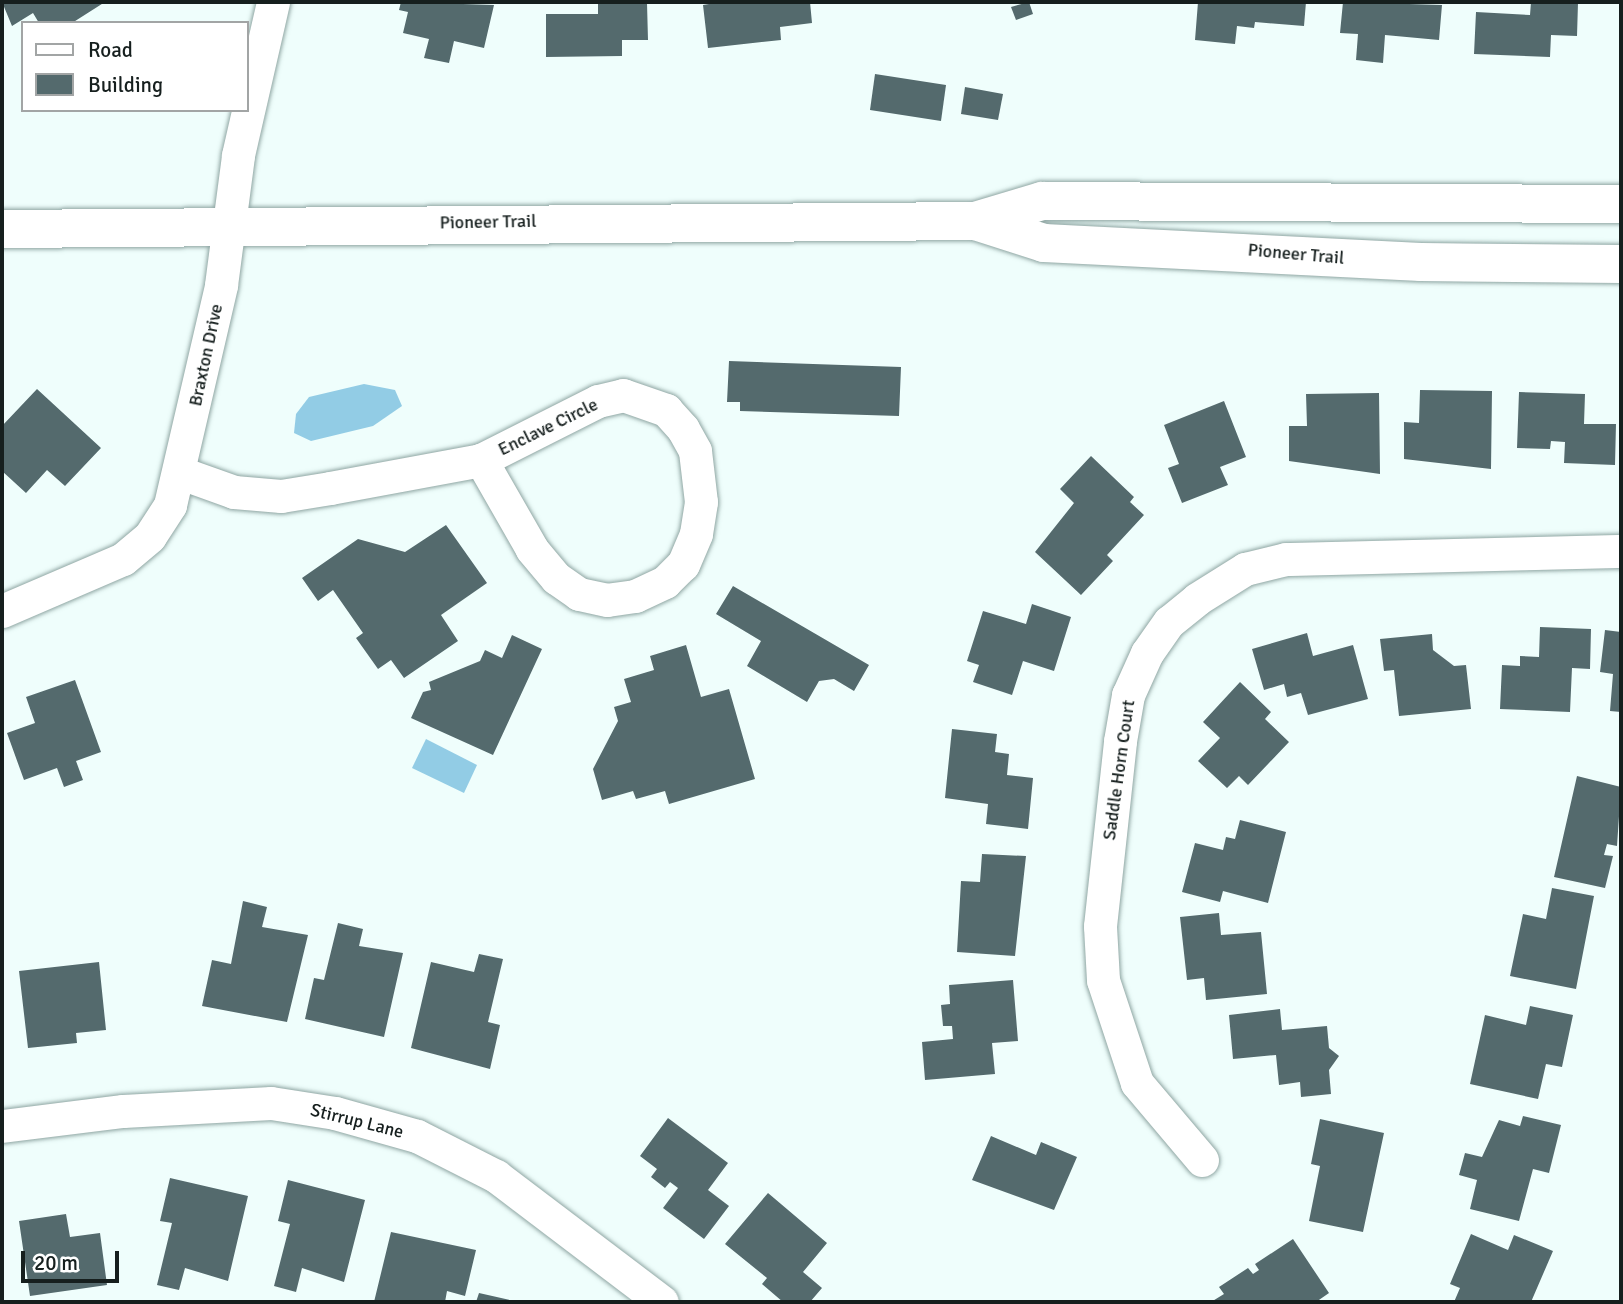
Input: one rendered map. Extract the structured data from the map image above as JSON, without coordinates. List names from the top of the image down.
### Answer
{
  "streets": {
    "main road": ["Pioneer Trail"],
    "street": [
      "Braxton Drive",
      "Enclave Circle",
      "Saddle Horn Court",
      "Stirrup Lane"
    ]
  },
  "crossings": [
    ["Pioneer Trail", "Braxton Drive"],
    ["Braxton Drive", "Enclave Circle"]
  ],
  "legend": ["Road", "Building"],
  "scale_bar": "20 m"
}
